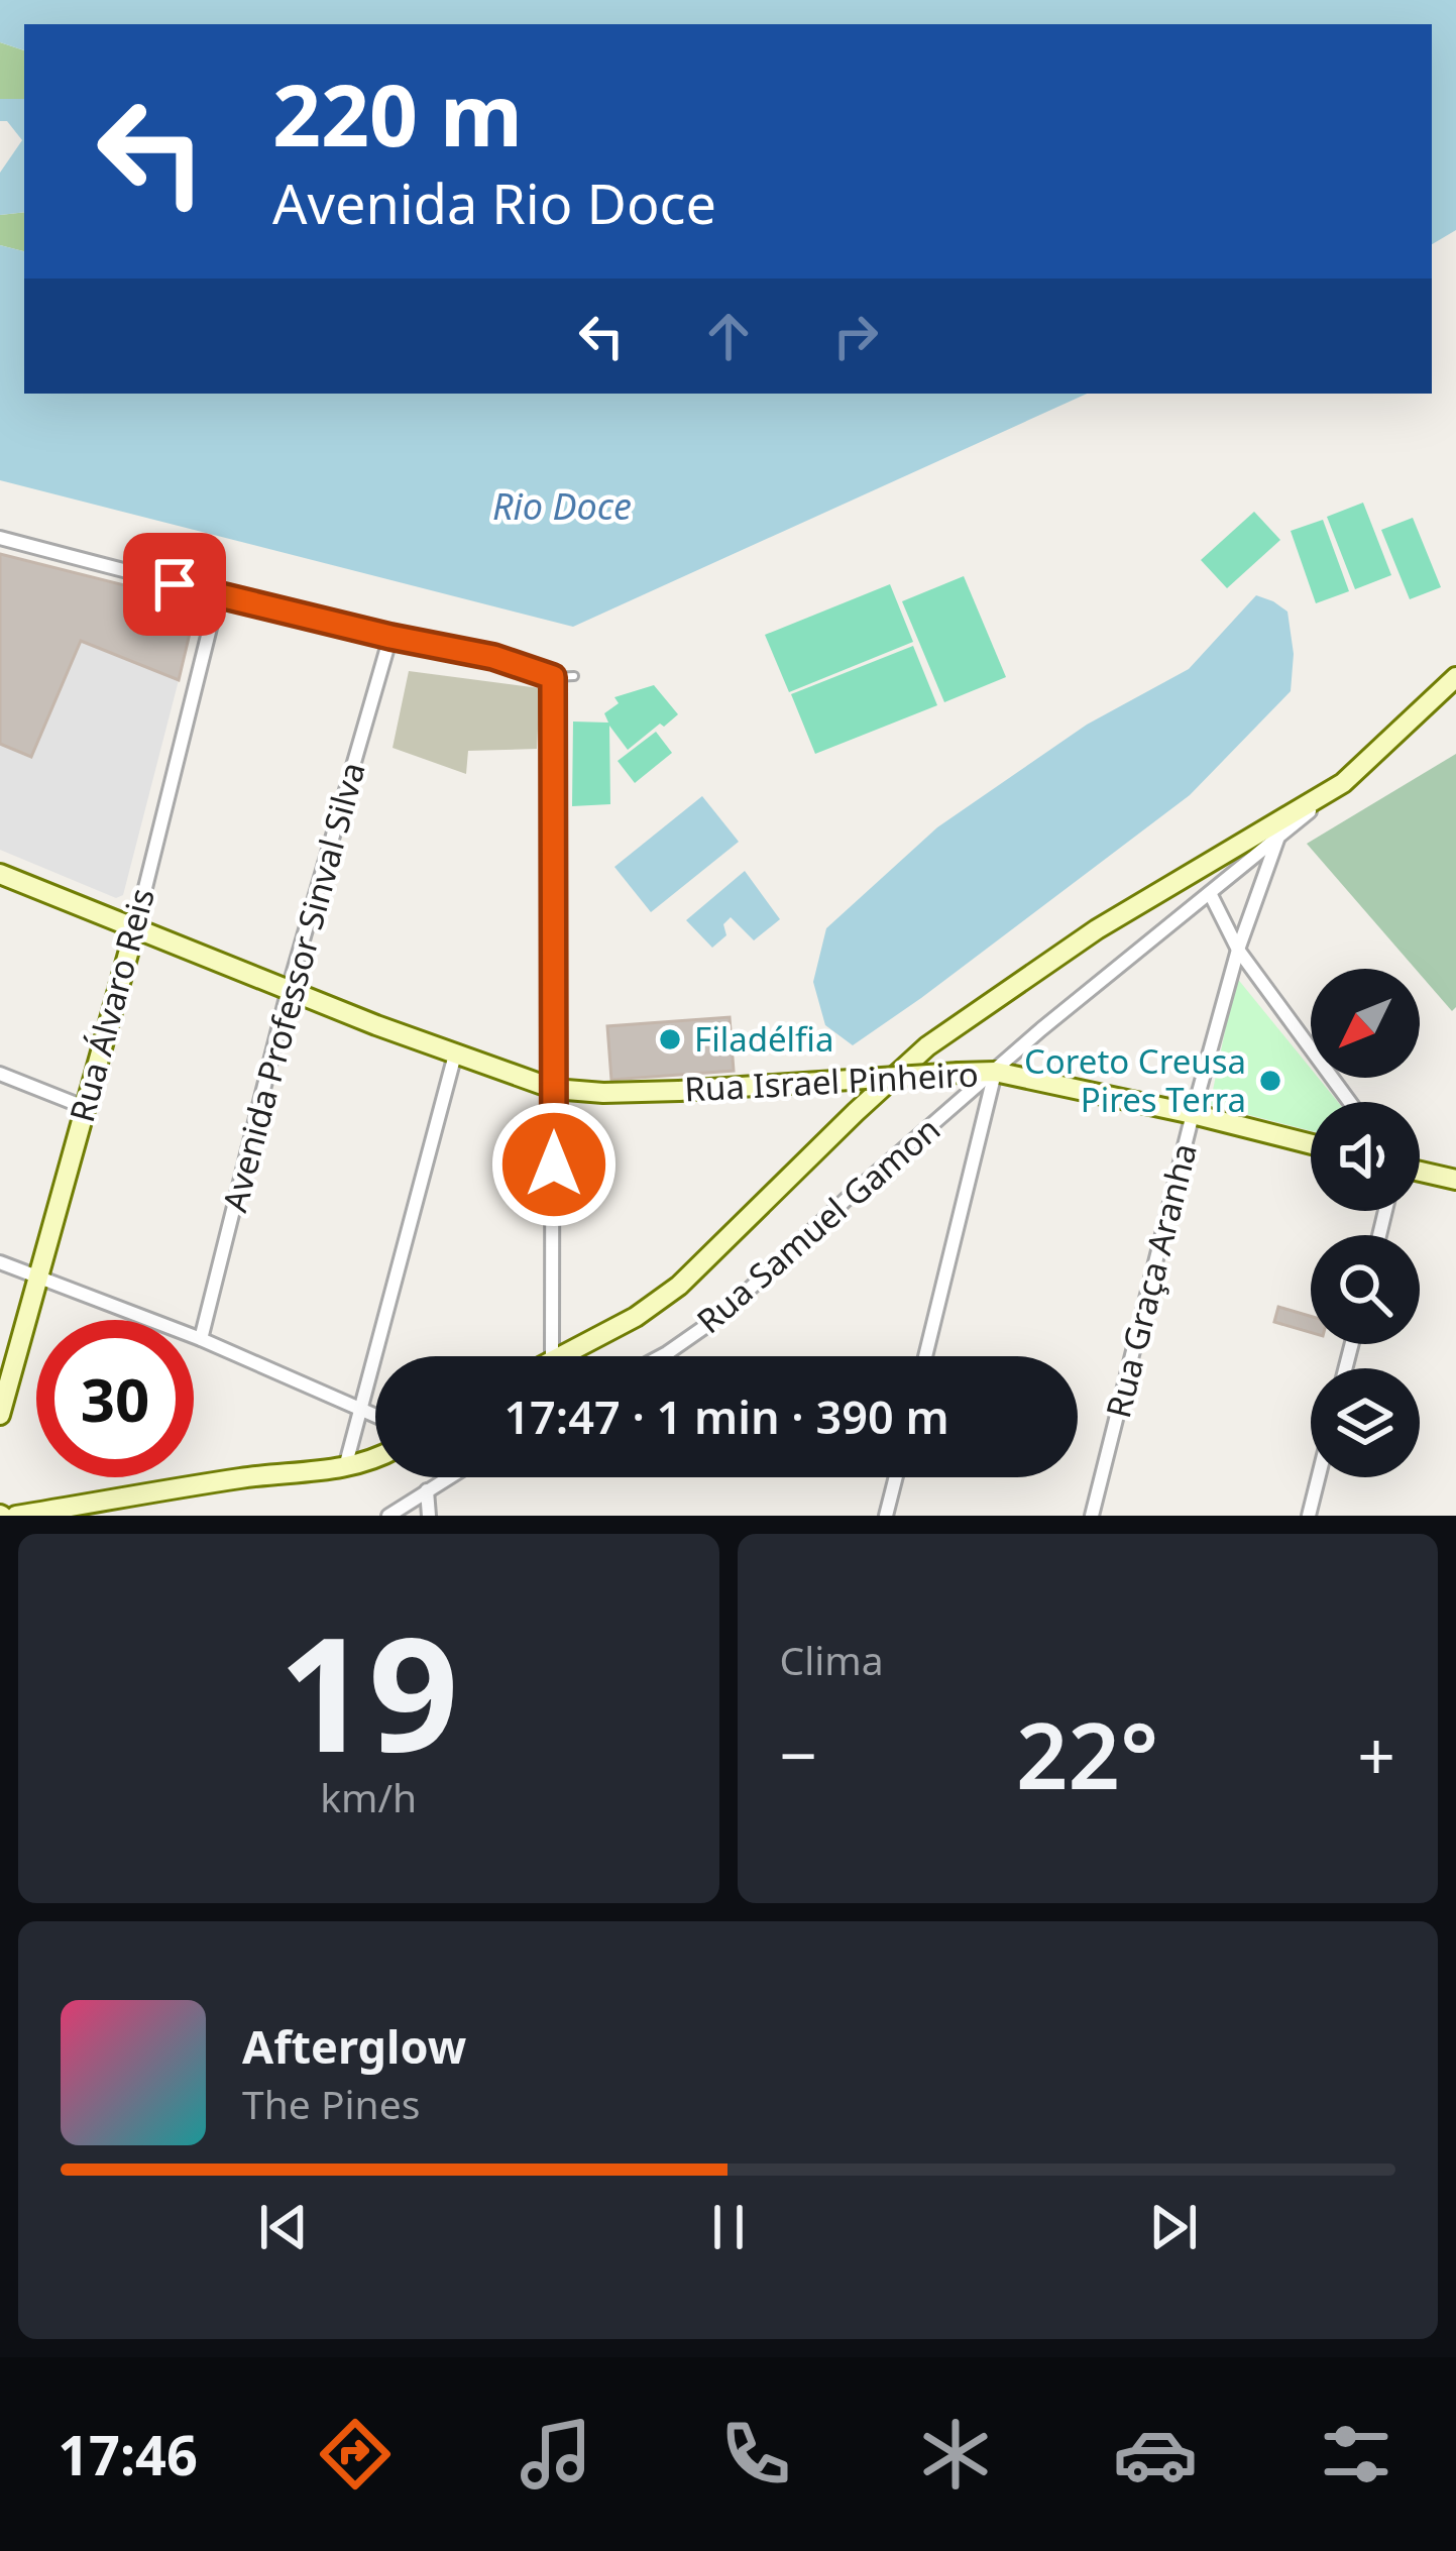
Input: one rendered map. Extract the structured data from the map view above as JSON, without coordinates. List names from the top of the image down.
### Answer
{
  "streets": {
    "main road": ["Rua Álvaro Reis", "Rua Israel Pinheiro"],
    "street": ["Avenida Professor Sinval Silva", "Rua Samuel Gamon", "Rua Graça Aranha"]
  },
  "crossings": [
    ["Avenida Professor Sinval Silva", "Rua Israel Pinheiro"],
    ["Rua Álvaro Reis", "Rua Israel Pinheiro"],
    ["Rua Israel Pinheiro", "Rua Samuel Gamon"],
    ["Rua Israel Pinheiro", "Rua Graça Aranha"],
    ["Rua Samuel Gamon", "Rua Graça Aranha"]
  ],
  "water": ["Rio Doce"],
  "places": ["Filadélfia", "Coreto Creusa Pires Terra"],
  "north": "bottom left",
  "page": {
    "turn": ["220 m", "Avenida Rio Doce"],
    "limit": "30",
    "trip": "17:47 · 1 min · 390 m",
    "tile": [
      ["19", "km/h"],
      "Clima"
    ],
    "heat": ["−", "22°", "+"],
    "song": ["Afterglow", "The Pines"],
    "tabs": "17:46"
  }
}
